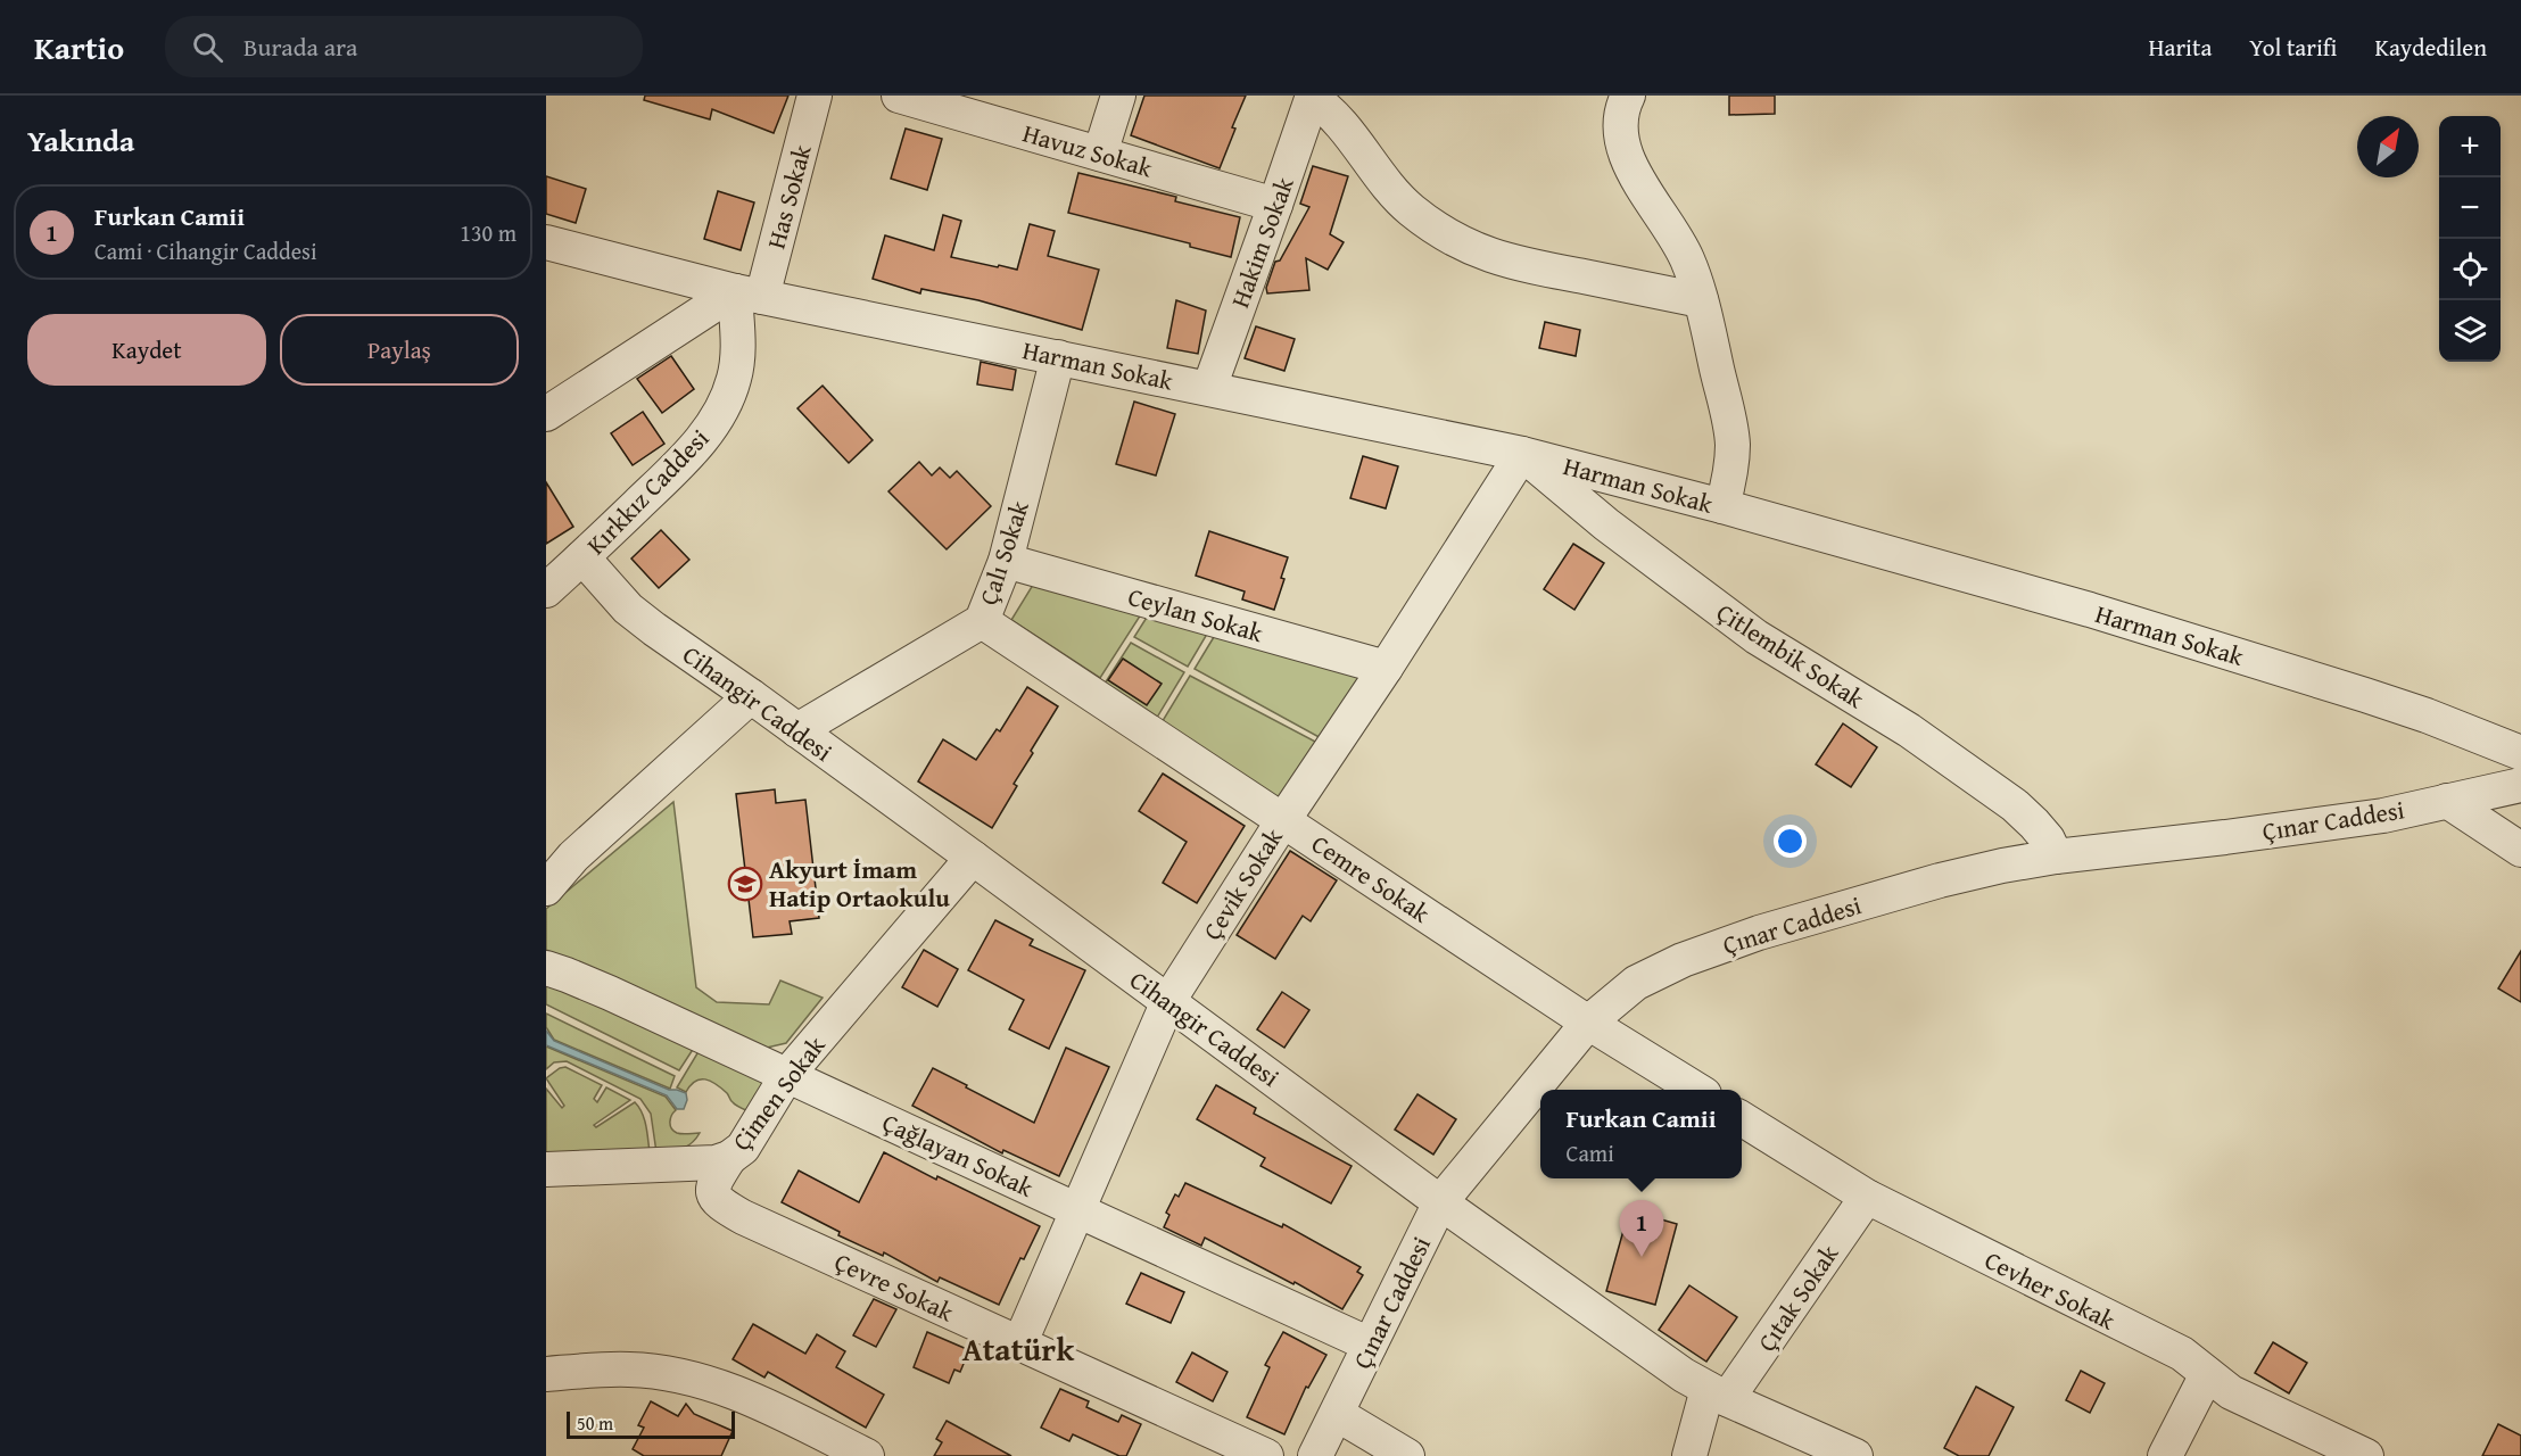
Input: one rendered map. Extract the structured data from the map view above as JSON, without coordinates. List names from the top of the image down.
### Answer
{
  "streets": {
    "street": [
      "Havuz Sokak",
      "Has Sokak",
      "Hakim Sokak",
      "Harman Sokak",
      "Kırkkız Caddesi",
      "Çalı Sokak",
      "Ceylan Sokak",
      "Çitlembik Sokak",
      "Cihangir Caddesi",
      "Çınar Caddesi",
      "Cemre Sokak",
      "Çevik Sokak",
      "Çimen Sokak",
      "Çağlayan Sokak",
      "Çevre Sokak",
      "Cevher Sokak",
      "Çıtak Sokak"
    ]
  },
  "crossings": [
    ["Havuz Sokak", "Hakim Sokak"],
    ["Has Sokak", "Harman Sokak"],
    ["Has Sokak", "Kırkkız Caddesi"],
    ["Hakim Sokak", "Harman Sokak"],
    ["Harman Sokak", "Kırkkız Caddesi"],
    ["Harman Sokak", "Çalı Sokak"],
    ["Harman Sokak", "Çitlembik Sokak"],
    ["Harman Sokak", "Çevik Sokak"],
    ["Kırkkız Caddesi", "Cihangir Caddesi"],
    ["Çalı Sokak", "Ceylan Sokak"],
    ["Çalı Sokak", "Cihangir Caddesi"],
    ["Çalı Sokak", "Cemre Sokak"],
    ["Ceylan Sokak", "Çevik Sokak"],
    ["Çitlembik Sokak", "Çınar Caddesi"],
    ["Çitlembik Sokak", "Çevik Sokak"],
    ["Cihangir Caddesi", "Çınar Caddesi"],
    ["Cihangir Caddesi", "Çevik Sokak"],
    ["Cihangir Caddesi", "Çimen Sokak"],
    ["Cihangir Caddesi", "Çıtak Sokak"],
    ["Çınar Caddesi", "Cemre Sokak"],
    ["Çınar Caddesi", "Çağlayan Sokak"],
    ["Cemre Sokak", "Çevik Sokak"],
    ["Çevik Sokak", "Çağlayan Sokak"],
    ["Çevik Sokak", "Çevre Sokak"],
    ["Çimen Sokak", "Çağlayan Sokak"],
    ["Çimen Sokak", "Çevre Sokak"],
    ["Cevher Sokak", "Çıtak Sokak"]
  ],
  "districts": ["Atatürk"],
  "places": {
    "school or university": ["Akyurt İmam Hatip Ortaokulu"]
  },
  "scale_bar": "50 m",
  "north": "top right",
  "page": {
    "header": "Kartio",
    "search": "Burada ara",
    "nav": ["Harita", "Yol tarifi", "Kaydedilen"],
    "heading": "Yakında",
    "map_buttons": ["+", "−"],
    "list": [
      {
        "mark": "1",
        "name": "Furkan Camii",
        "note": "Cami · Cihangir Caddesi",
        "value": "130 m"
      }
    ],
    "buttons": ["Kaydet", "Paylaş"],
    "popup": ["Furkan Camii", "Cami"],
    "pins": "1",
    "scale": "50 m"
  }
}
